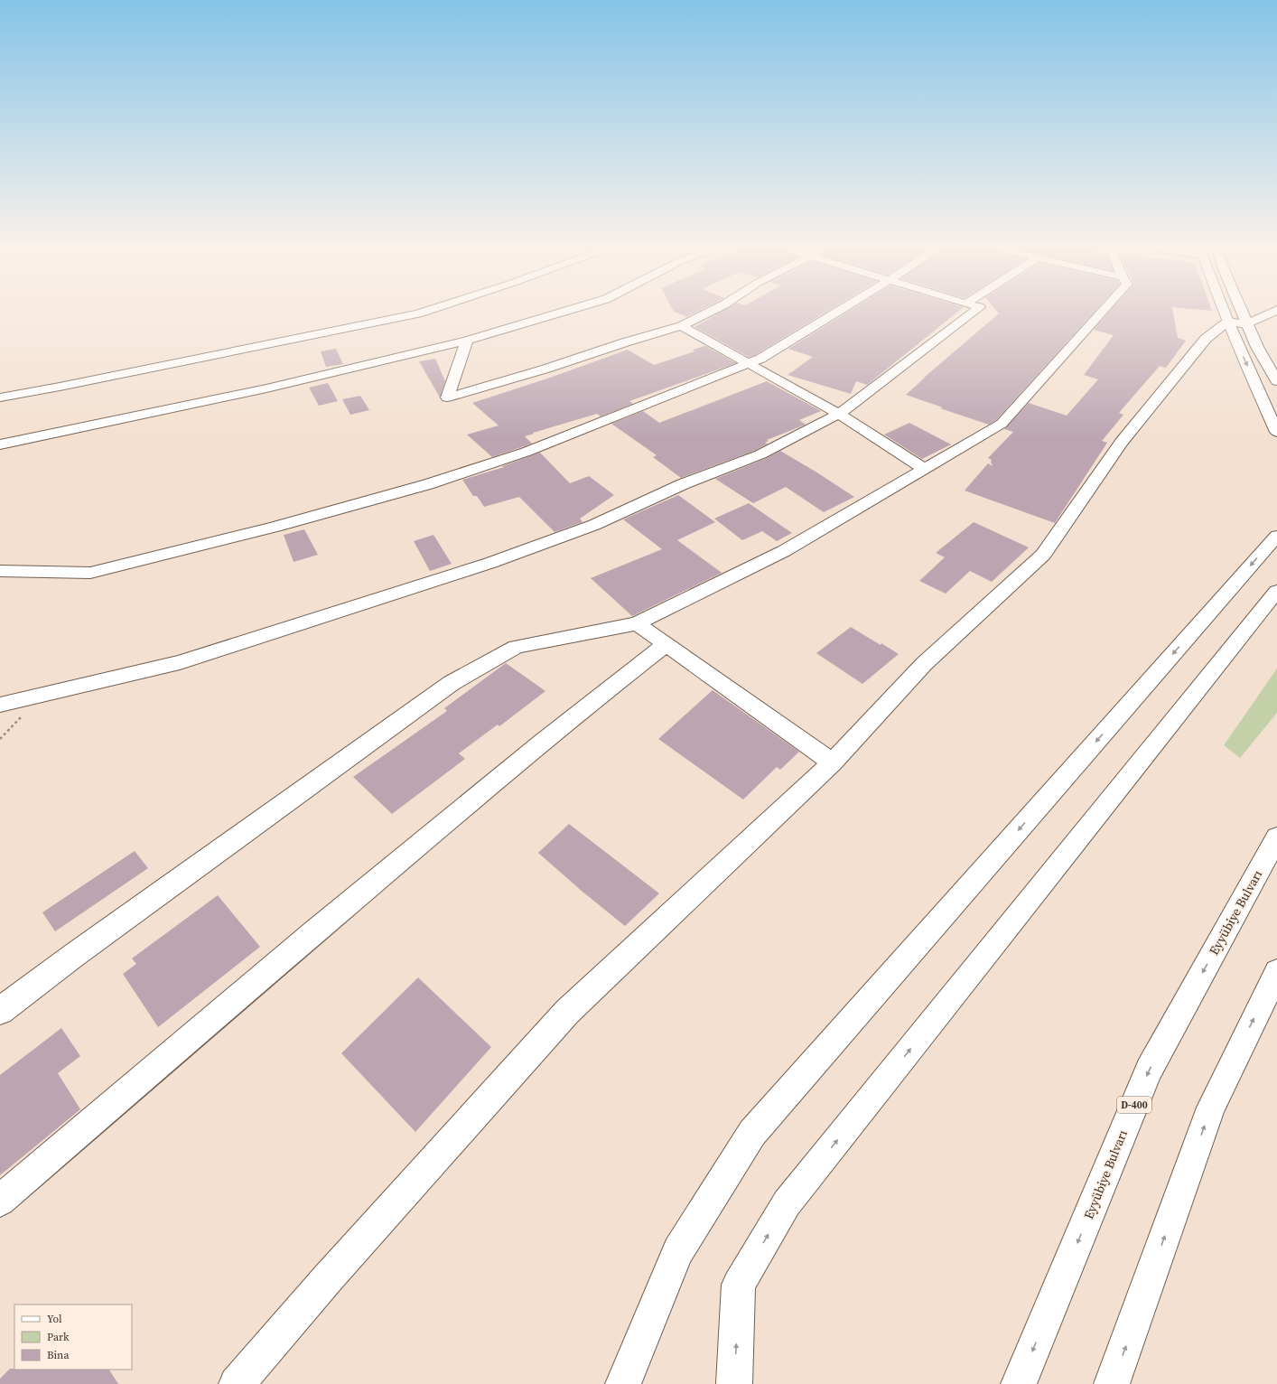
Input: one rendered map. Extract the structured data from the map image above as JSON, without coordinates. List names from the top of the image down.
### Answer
{
  "streets": {
    "main road": ["Eyyübiye Bulvarı", "D-400"]
  },
  "legend": ["Yol", "Park", "Bina"]
}
